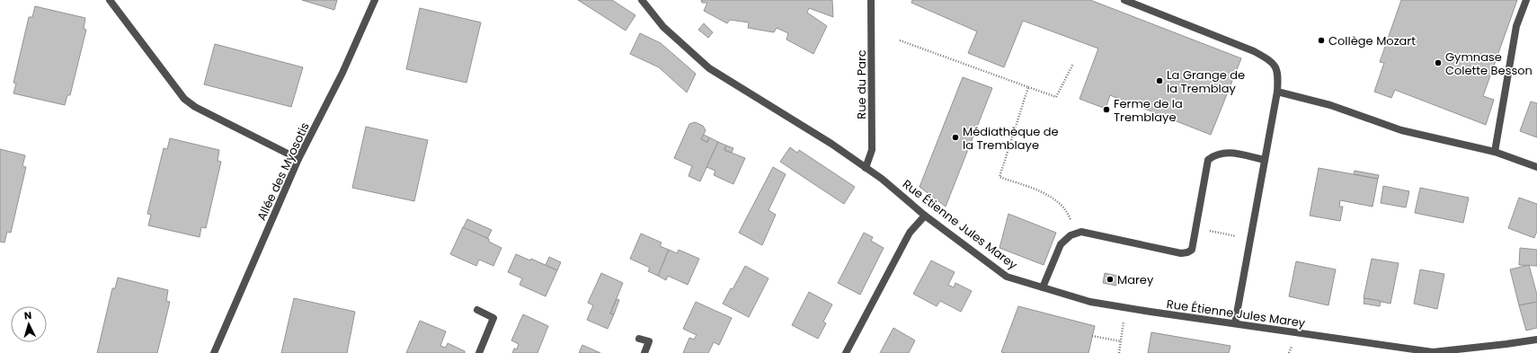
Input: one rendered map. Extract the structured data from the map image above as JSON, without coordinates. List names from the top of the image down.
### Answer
{
  "streets": {
    "street": ["Rue du Parc", "Allée des Myosotis", "Rue Étienne Jules Marey"]
  },
  "crossings": [
    ["Rue du Parc", "Rue Étienne Jules Marey"]
  ],
  "places": [
    "Collège Mozart",
    "Gymnase Colette Besson",
    "La Grange de la Tremblay",
    "Ferme de la Tremblaye",
    "Médiathèque de la Tremblaye",
    "Marey"
  ],
  "north": "top"
}
